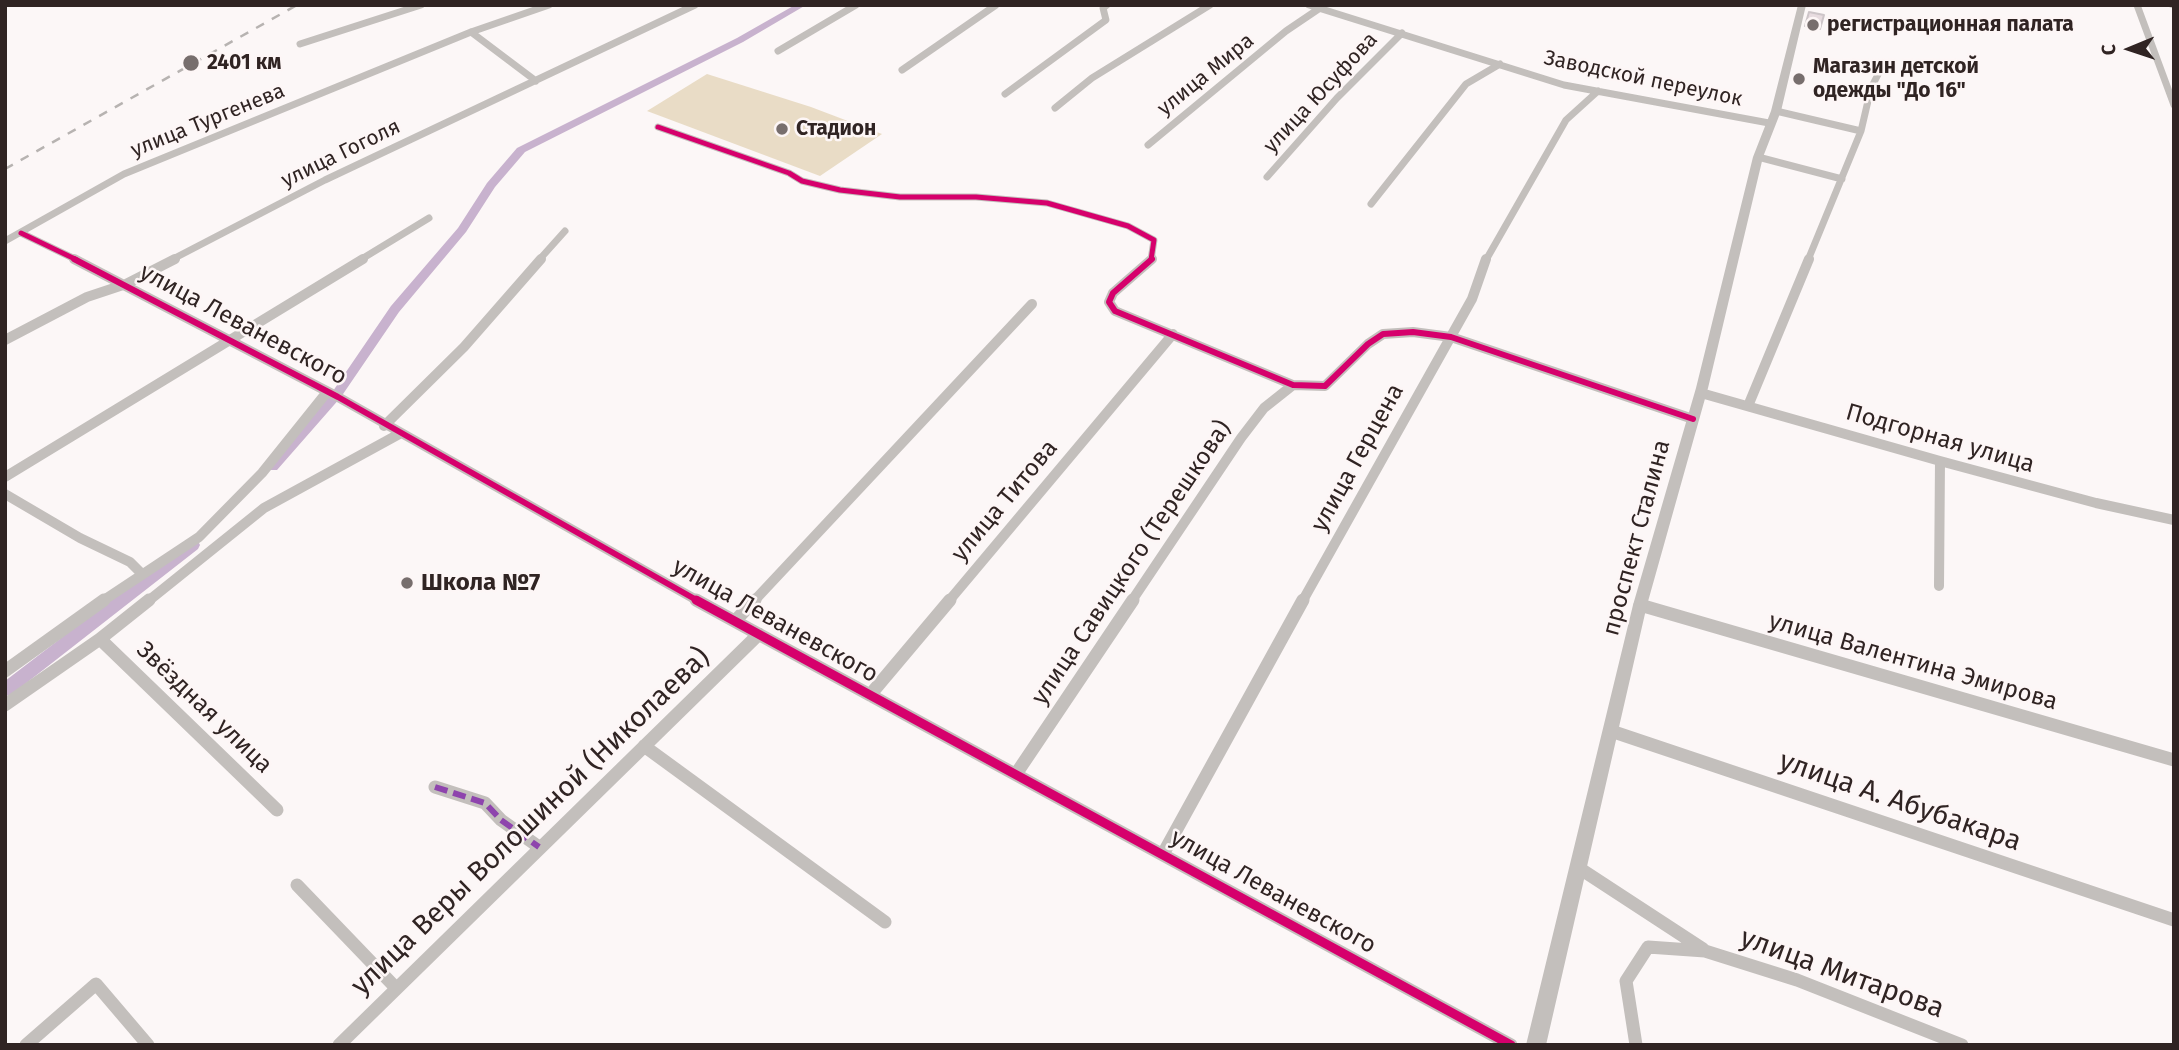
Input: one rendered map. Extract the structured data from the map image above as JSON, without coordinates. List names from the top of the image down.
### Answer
{
  "streets": {
    "street": [
      "улица Мира",
      "Заводской переулок",
      "улица Юсуфова",
      "улица Тургенева",
      "улица Гоголя",
      "улица Леваневского",
      "Подгорная улица",
      "улица Герцена",
      "улица Титова",
      "проспект Сталина",
      "улица Савицкого (Терешкова)",
      "улица Валентина Эмирова",
      "Звёздная улица",
      "улица А. Абубакара",
      "улица Веры Волошиной (Николаева)",
      "улица Митарова"
    ]
  },
  "crossings": [
    ["улица Мира", "Заводской переулок"],
    ["Заводской переулок", "улица Юсуфова"],
    ["Заводской переулок", "улица Герцена"],
    ["Заводской переулок", "проспект Сталина"],
    ["улица Тургенева", "улица Леваневского"],
    ["улица Гоголя", "улица Леваневского"],
    ["улица Леваневского", "улица Герцена"],
    ["улица Леваневского", "улица Титова"],
    ["улица Леваневского", "улица Савицкого (Терешкова)"],
    ["улица Леваневского", "улица Веры Волошиной (Николаева)"],
    ["Подгорная улица", "проспект Сталина"],
    ["проспект Сталина", "улица Валентина Эмирова"],
    ["проспект Сталина", "улица А. Абубакара"],
    ["проспект Сталина", "улица Митарова"]
  ],
  "places": [
    "регистрационная палата",
    "2401 км",
    "Магазин детской одежды \"До 16\"",
    "Стадион",
    "Школа №7"
  ],
  "north": "left"
}
